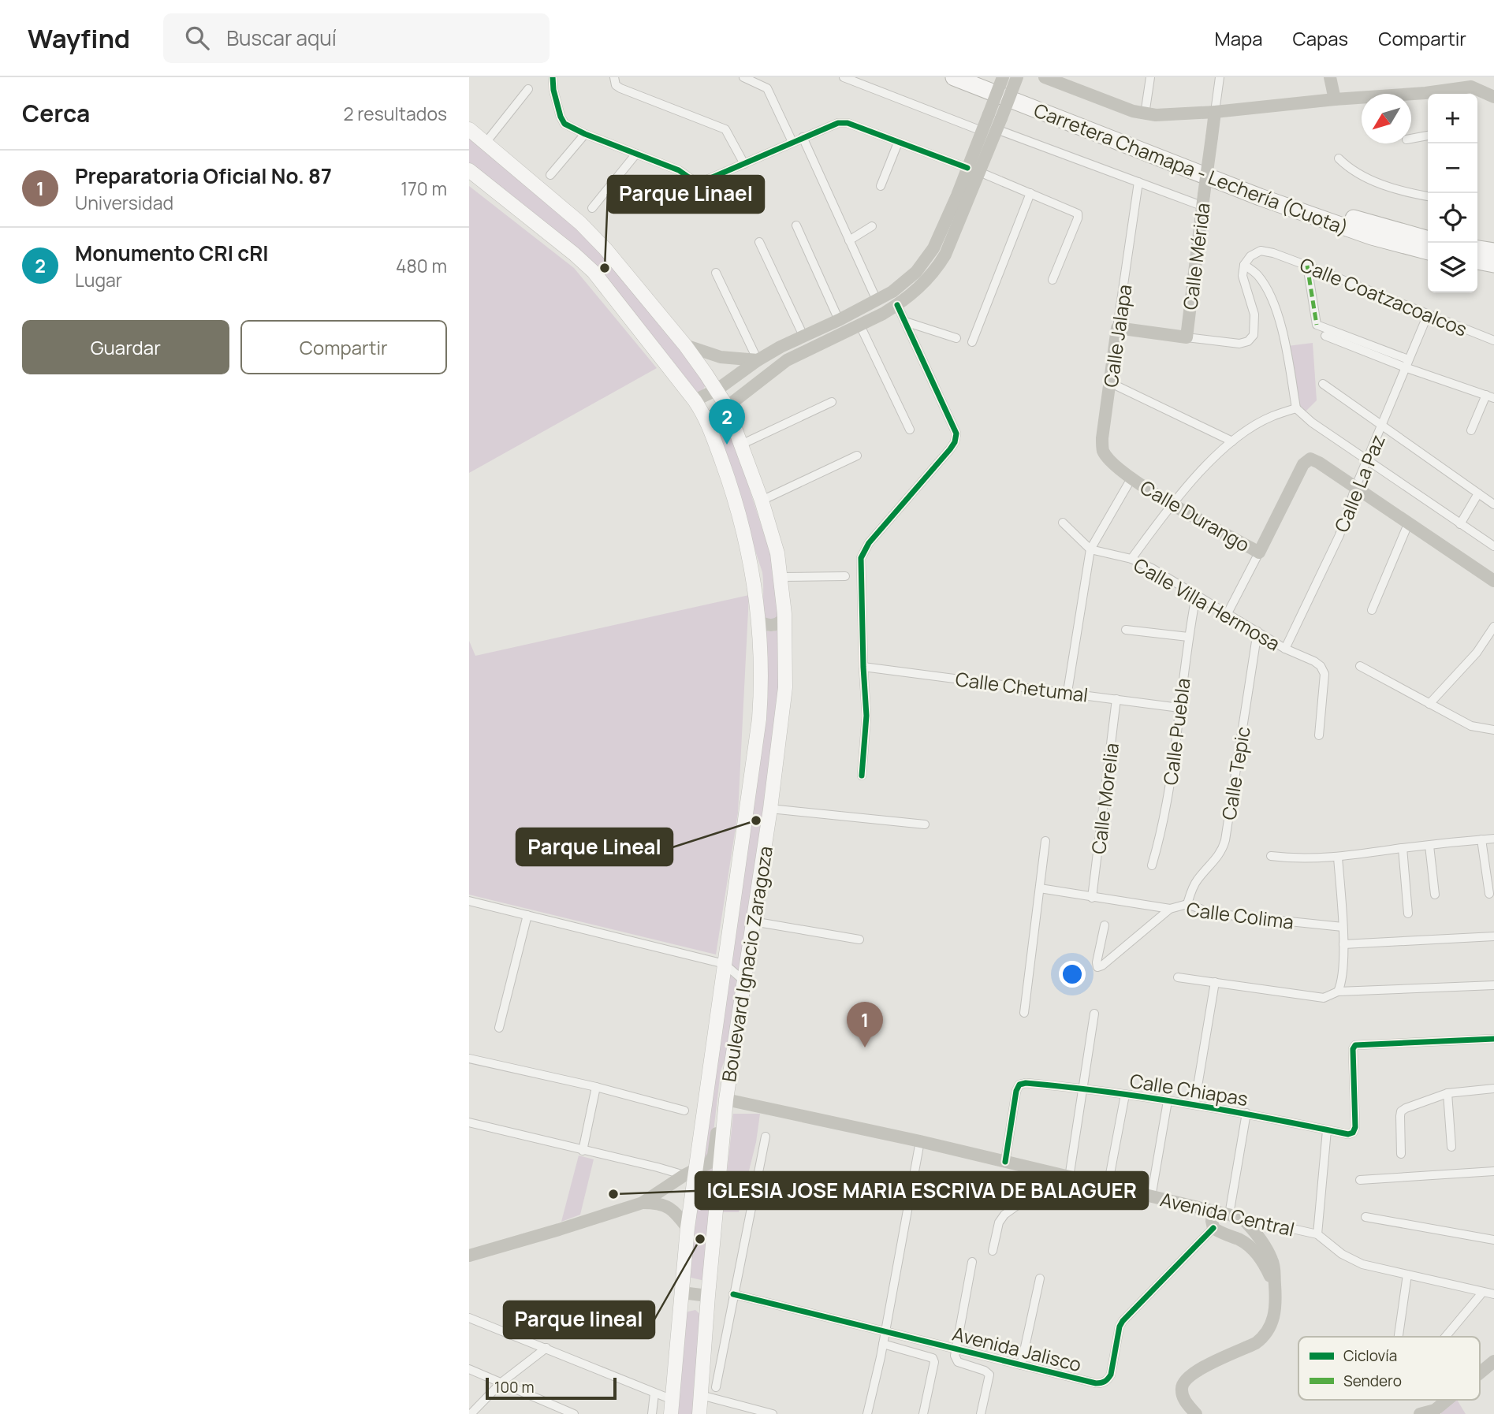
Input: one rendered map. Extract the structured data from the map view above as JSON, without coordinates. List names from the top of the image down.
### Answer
{
  "streets": {
    "highway": ["Carretera Chamapa - Lechería (Cuota)"],
    "main road": ["Boulevard Ignacio Zaragoza"],
    "street": [
      "Calle Mérida",
      "Calle Coatzacoalcos",
      "Calle Jalapa",
      "Calle La Paz",
      "Calle Durango",
      "Calle Villa Hermosa",
      "Calle Chetumal",
      "Calle Puebla",
      "Calle Tepic",
      "Calle Morelia",
      "Calle Colima",
      "Calle Chiapas",
      "Avenida Central",
      "Avenida Jalisco"
    ]
  },
  "crossings": [
    ["Calle Coatzacoalcos", "Calle La Paz"],
    ["Calle Jalapa", "Calle Durango"],
    ["Calle La Paz", "Calle Villa Hermosa"],
    ["Calle Villa Hermosa", "Calle Puebla"],
    ["Calle Villa Hermosa", "Calle Tepic"],
    ["Calle Chetumal", "Calle Puebla"],
    ["Calle Chetumal", "Calle Morelia"],
    ["Calle Tepic", "Calle Colima"],
    ["Calle Morelia", "Calle Colima"],
    ["Boulevard Ignacio Zaragoza", "Avenida Central"],
    ["Calle Chiapas", "Avenida Central"]
  ],
  "places": [
    "Parque Linael",
    "Parque Lineal",
    "IGLESIA JOSE MARIA ESCRIVA DE BALAGUER",
    "Parque lineal"
  ],
  "legend": ["Ciclovía", "Sendero"],
  "scale_bar": "100 m",
  "north": "bottom left",
  "page": {
    "header": "Wayfind",
    "search": "Buscar aquí",
    "nav": ["Mapa", "Capas", "Compartir"],
    "heading": ["Cerca", "2 resultados"],
    "map_buttons": ["+", "−"],
    "list": [
      {
        "mark": "1",
        "name": "Preparatoria Oficial No. 87",
        "note": "Universidad",
        "value": "170 m"
      },
      {
        "mark": "2",
        "name": "Monumento CRI cRI",
        "note": "Lugar",
        "value": "480 m"
      }
    ],
    "buttons": ["Guardar", "Compartir"],
    "pins": ["2", "1"],
    "scale": "100 m"
  }
}
